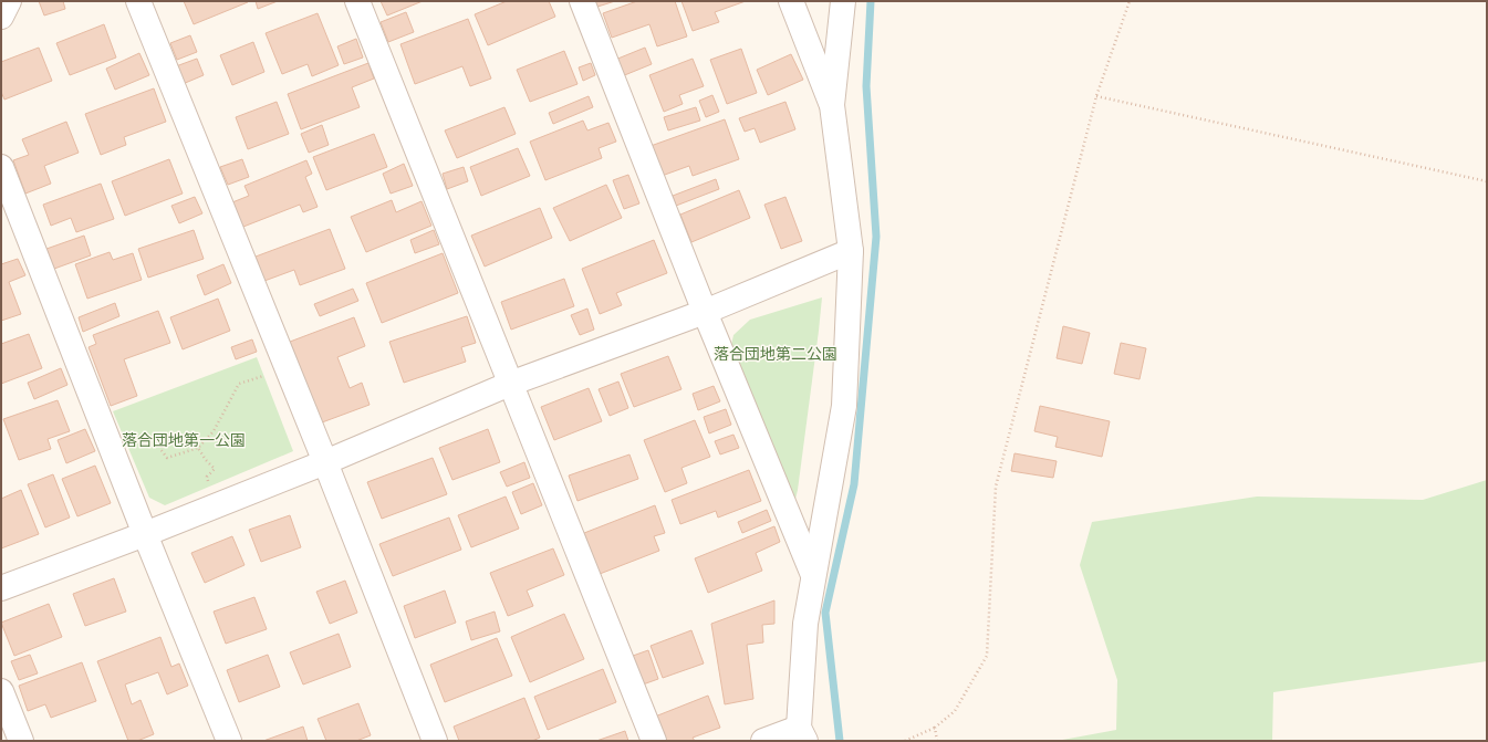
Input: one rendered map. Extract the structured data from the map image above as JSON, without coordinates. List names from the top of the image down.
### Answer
{
  "parks": ["落合団地第二公園", "落合団地第一公園"]
}
